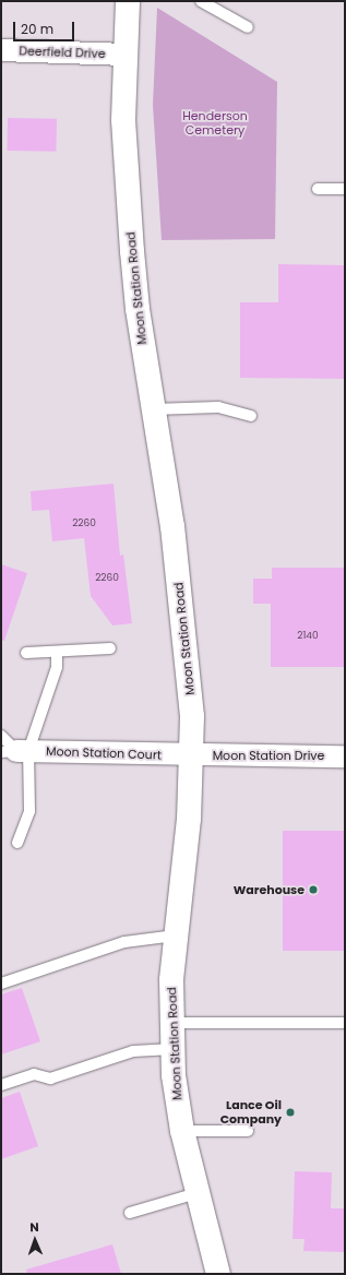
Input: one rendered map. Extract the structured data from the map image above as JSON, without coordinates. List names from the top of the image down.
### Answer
{
  "streets": {
    "street": [
      "Deerfield Drive",
      "Moon Station Road",
      "Moon Station Court",
      "Moon Station Drive"
    ]
  },
  "crossings": [
    ["Deerfield Drive", "Moon Station Road"],
    ["Moon Station Road", "Moon Station Court"],
    ["Moon Station Road", "Moon Station Drive"],
    ["Moon Station Court", "Moon Station Drive"]
  ],
  "parks": ["Henderson Cemetery"],
  "places": ["Warehouse", "Lance Oil Company"],
  "house_numbers": ["2260", "2260", "2140"],
  "scale_bar": "20 m",
  "north": "top"
}
